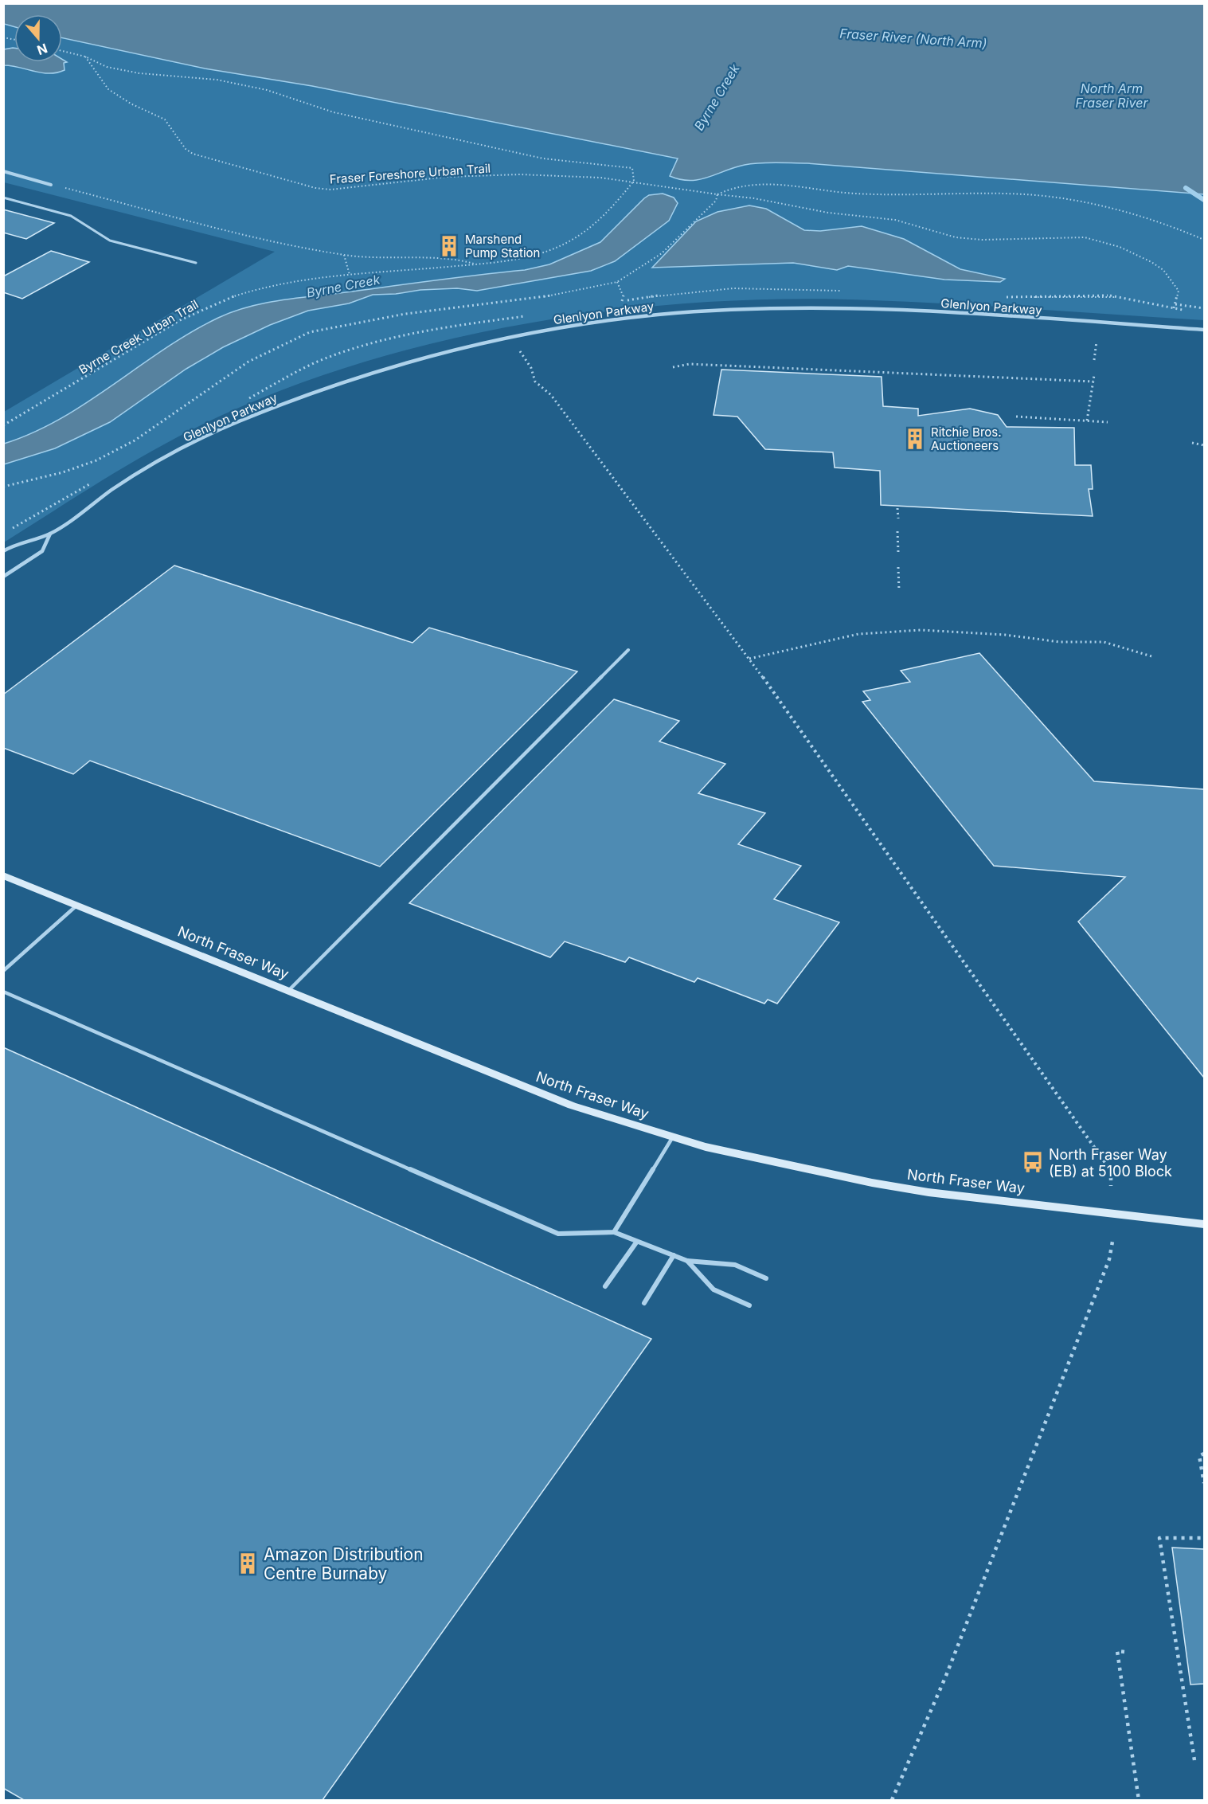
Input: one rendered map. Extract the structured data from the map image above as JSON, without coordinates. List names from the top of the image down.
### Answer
{
  "streets": {
    "street": ["Glenlyon Parkway", "North Fraser Way"],
    "path": ["Fraser Foreshore Urban Trail", "Byrne Creek Urban Trail"]
  },
  "crossings": [
    ["Fraser Foreshore Urban Trail", "Byrne Creek Urban Trail"]
  ],
  "water": ["Fraser River (North Arm)", "North Arm Fraser River", "Byrne Creek"],
  "places": {
    "building": ["Marshend Pump Station", "Ritchie Bros. Auctioneers", "Amazon Distribution Centre Burnaby"],
    "bus stop": ["North Fraser Way (EB) at 5100 Block"]
  },
  "north": "bottom"
}
